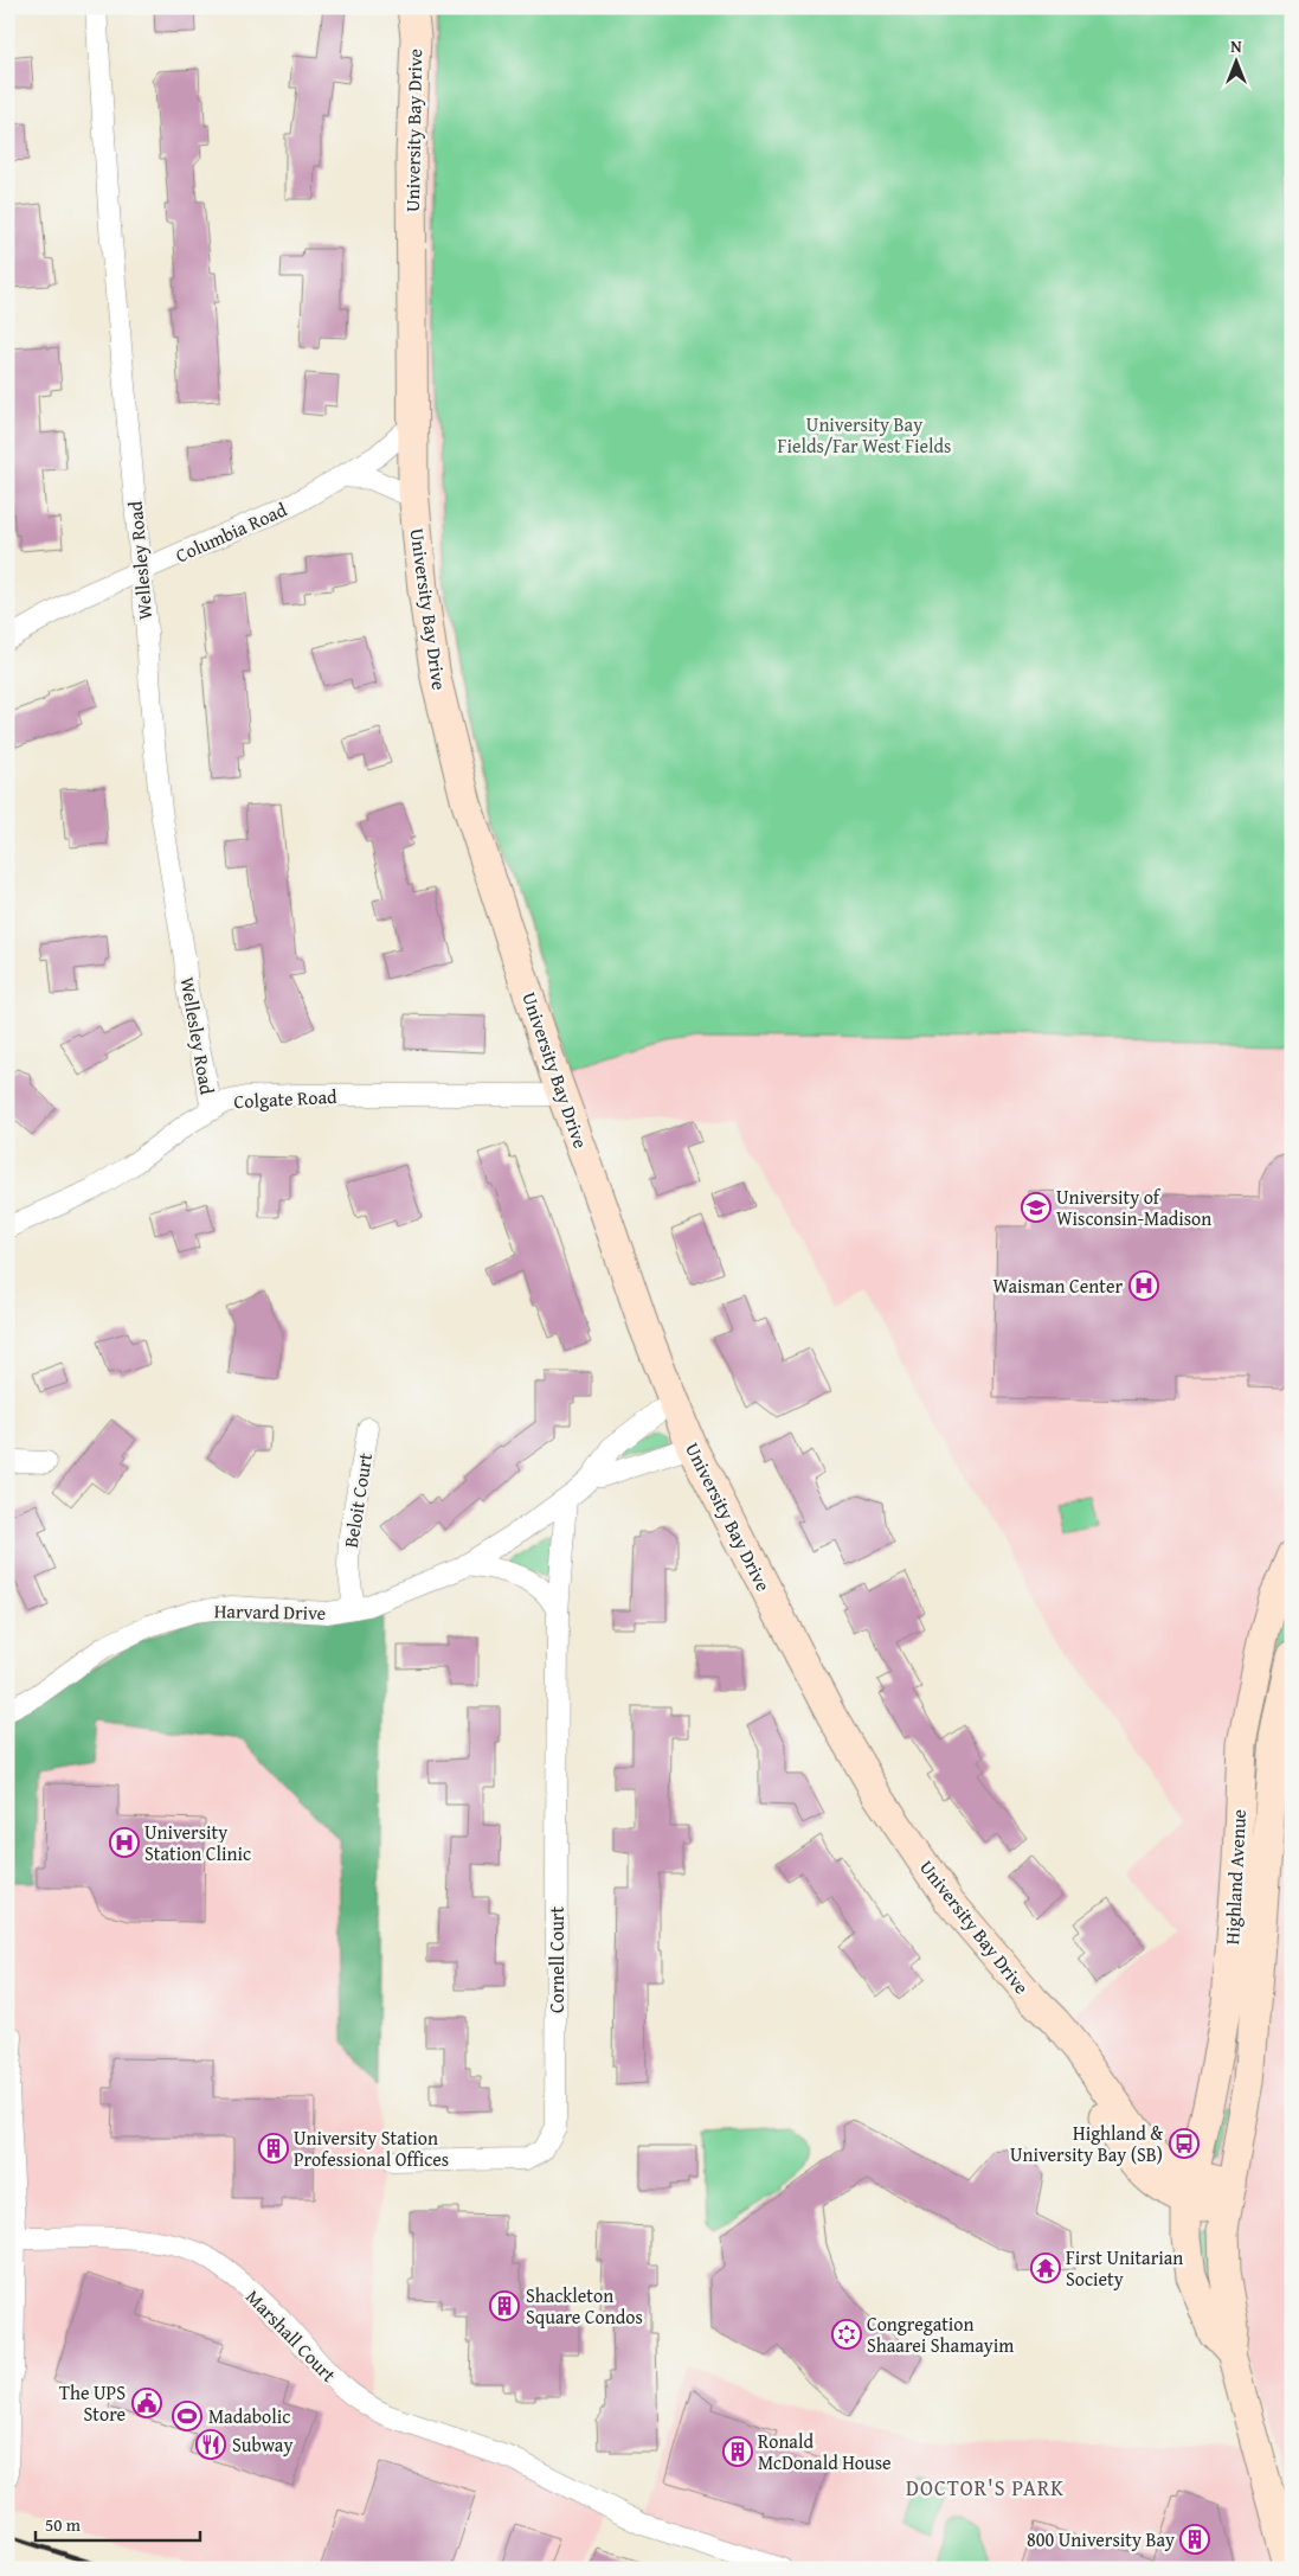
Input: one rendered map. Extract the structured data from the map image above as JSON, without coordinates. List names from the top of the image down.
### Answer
{
  "streets": {
    "street": [
      "University Bay Drive",
      "Columbia Road",
      "Wellesley Road",
      "Colgate Road",
      "Beloit Court",
      "Harvard Drive",
      "Highland Avenue",
      "Cornell Court",
      "Marshall Court"
    ]
  },
  "crossings": [
    ["University Bay Drive", "Columbia Road"],
    ["University Bay Drive", "Colgate Road"],
    ["University Bay Drive", "Harvard Drive"],
    ["University Bay Drive", "Highland Avenue"],
    ["Columbia Road", "Wellesley Road"],
    ["Wellesley Road", "Colgate Road"],
    ["Beloit Court", "Harvard Drive"],
    ["Harvard Drive", "Cornell Court"]
  ],
  "districts": ["DOCTOR'S PARK"],
  "parks": ["University Bay Fields/Far West Fields"],
  "places": {
    "school or university": ["University of Wisconsin-Madison"],
    "hospital": ["Waisman Center", "University Station Clinic"],
    "bus stop": ["Highland & University Bay (SB)"],
    "building": [
      "University Station Professional Offices",
      "Shackleton Square Condos",
      "Ronald McDonald House",
      "800 University Bay"
    ],
    "temple": ["First Unitarian Society"],
    "synagogue": ["Congregation Shaarei Shamayim"],
    "public building": ["The UPS Store"],
    "sports": ["Madabolic"],
    "restaurant": ["Subway"]
  },
  "scale_bar": "50 m",
  "north": "top"
}
